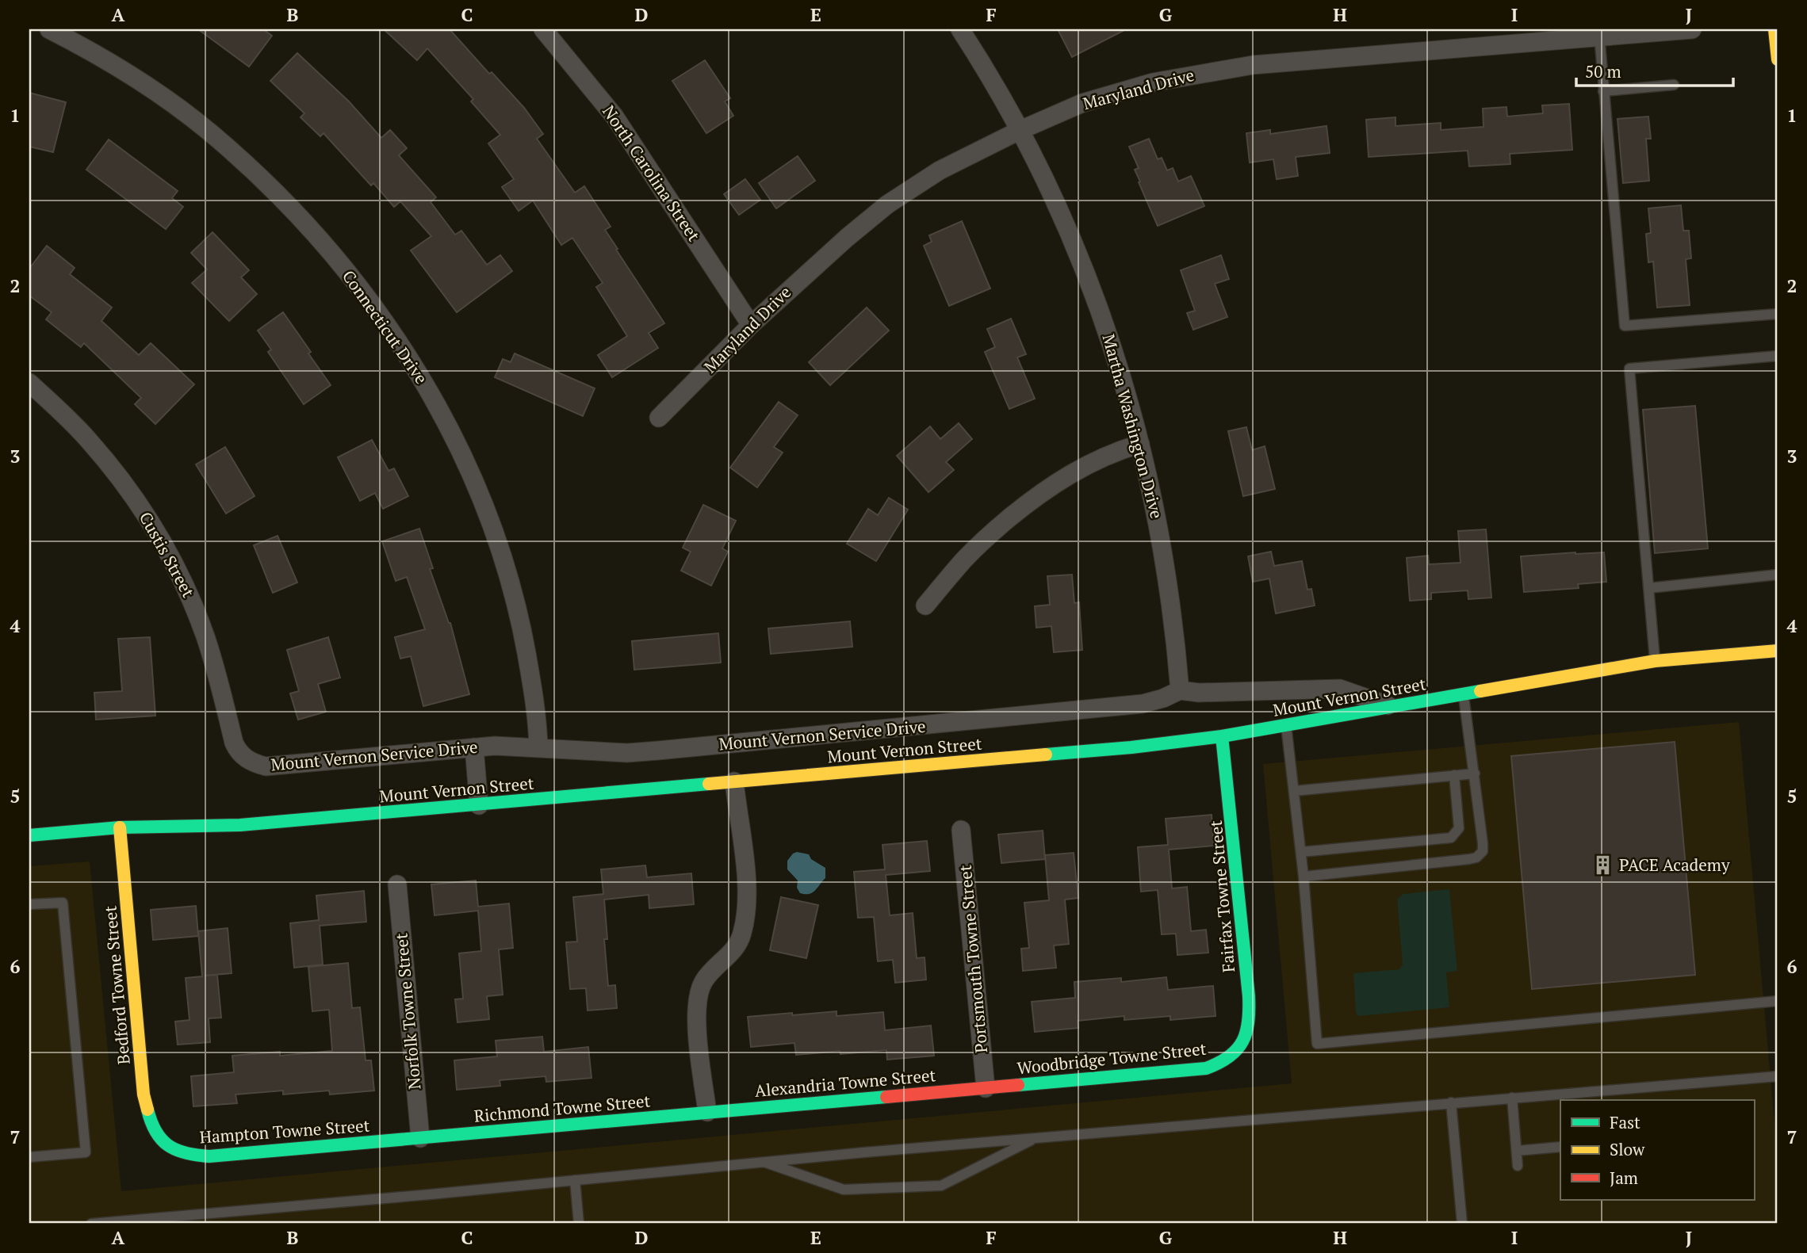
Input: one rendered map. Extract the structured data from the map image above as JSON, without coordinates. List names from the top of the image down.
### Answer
{
  "streets": {
    "street": [
      "Maryland Drive",
      "North Carolina Street",
      "Connecticut Drive",
      "Martha Washington Drive",
      "Custis Street",
      "Mount Vernon Street",
      "Mount Vernon Service Drive",
      "Fairfax Towne Street",
      "Portsmouth Towne Street",
      "Bedford Towne Street",
      "Norfolk Towne Street",
      "Woodbridge Towne Street",
      "Alexandria Towne Street",
      "Richmond Towne Street",
      "Hampton Towne Street"
    ]
  },
  "crossings": [
    ["Maryland Drive", "North Carolina Street"],
    ["Maryland Drive", "Martha Washington Drive"],
    ["Connecticut Drive", "Mount Vernon Service Drive"],
    ["Martha Washington Drive", "Mount Vernon Service Drive"],
    ["Custis Street", "Mount Vernon Service Drive"],
    ["Mount Vernon Street", "Mount Vernon Service Drive"],
    ["Mount Vernon Street", "Fairfax Towne Street"],
    ["Mount Vernon Street", "Bedford Towne Street"],
    ["Fairfax Towne Street", "Woodbridge Towne Street"],
    ["Portsmouth Towne Street", "Woodbridge Towne Street"],
    ["Portsmouth Towne Street", "Alexandria Towne Street"],
    ["Bedford Towne Street", "Hampton Towne Street"],
    ["Norfolk Towne Street", "Richmond Towne Street"],
    ["Norfolk Towne Street", "Hampton Towne Street"],
    ["Woodbridge Towne Street", "Alexandria Towne Street"],
    ["Alexandria Towne Street", "Richmond Towne Street"],
    ["Richmond Towne Street", "Hampton Towne Street"]
  ],
  "places": {
    "building": ["PACE Academy"]
  },
  "legend": ["Fast", "Slow", "Jam"],
  "scale_bar": "50 m",
  "grid": {
    "columns": [
      "A",
      "B",
      "C",
      "D",
      "E",
      "F",
      "G",
      "H",
      "I",
      "J"
    ],
    "rows": [
      "1",
      "2",
      "3",
      "4",
      "5",
      "6",
      "7"
    ]
  }
}
